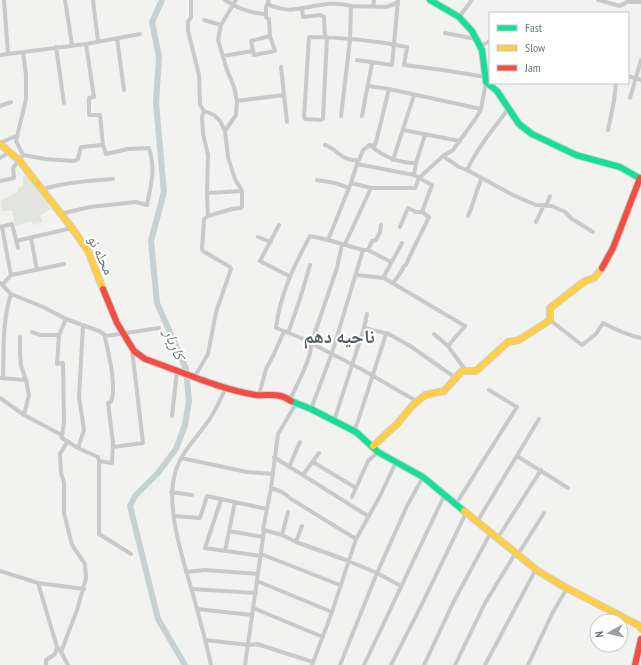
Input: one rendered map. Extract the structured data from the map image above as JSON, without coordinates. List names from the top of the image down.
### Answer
{
  "streets": {
    "street": ["محله نو"]
  },
  "districts": ["ناحیه دهم"],
  "water": ["کاربار"],
  "legend": ["Fast", "Slow", "Jam"],
  "north": "left"
}
